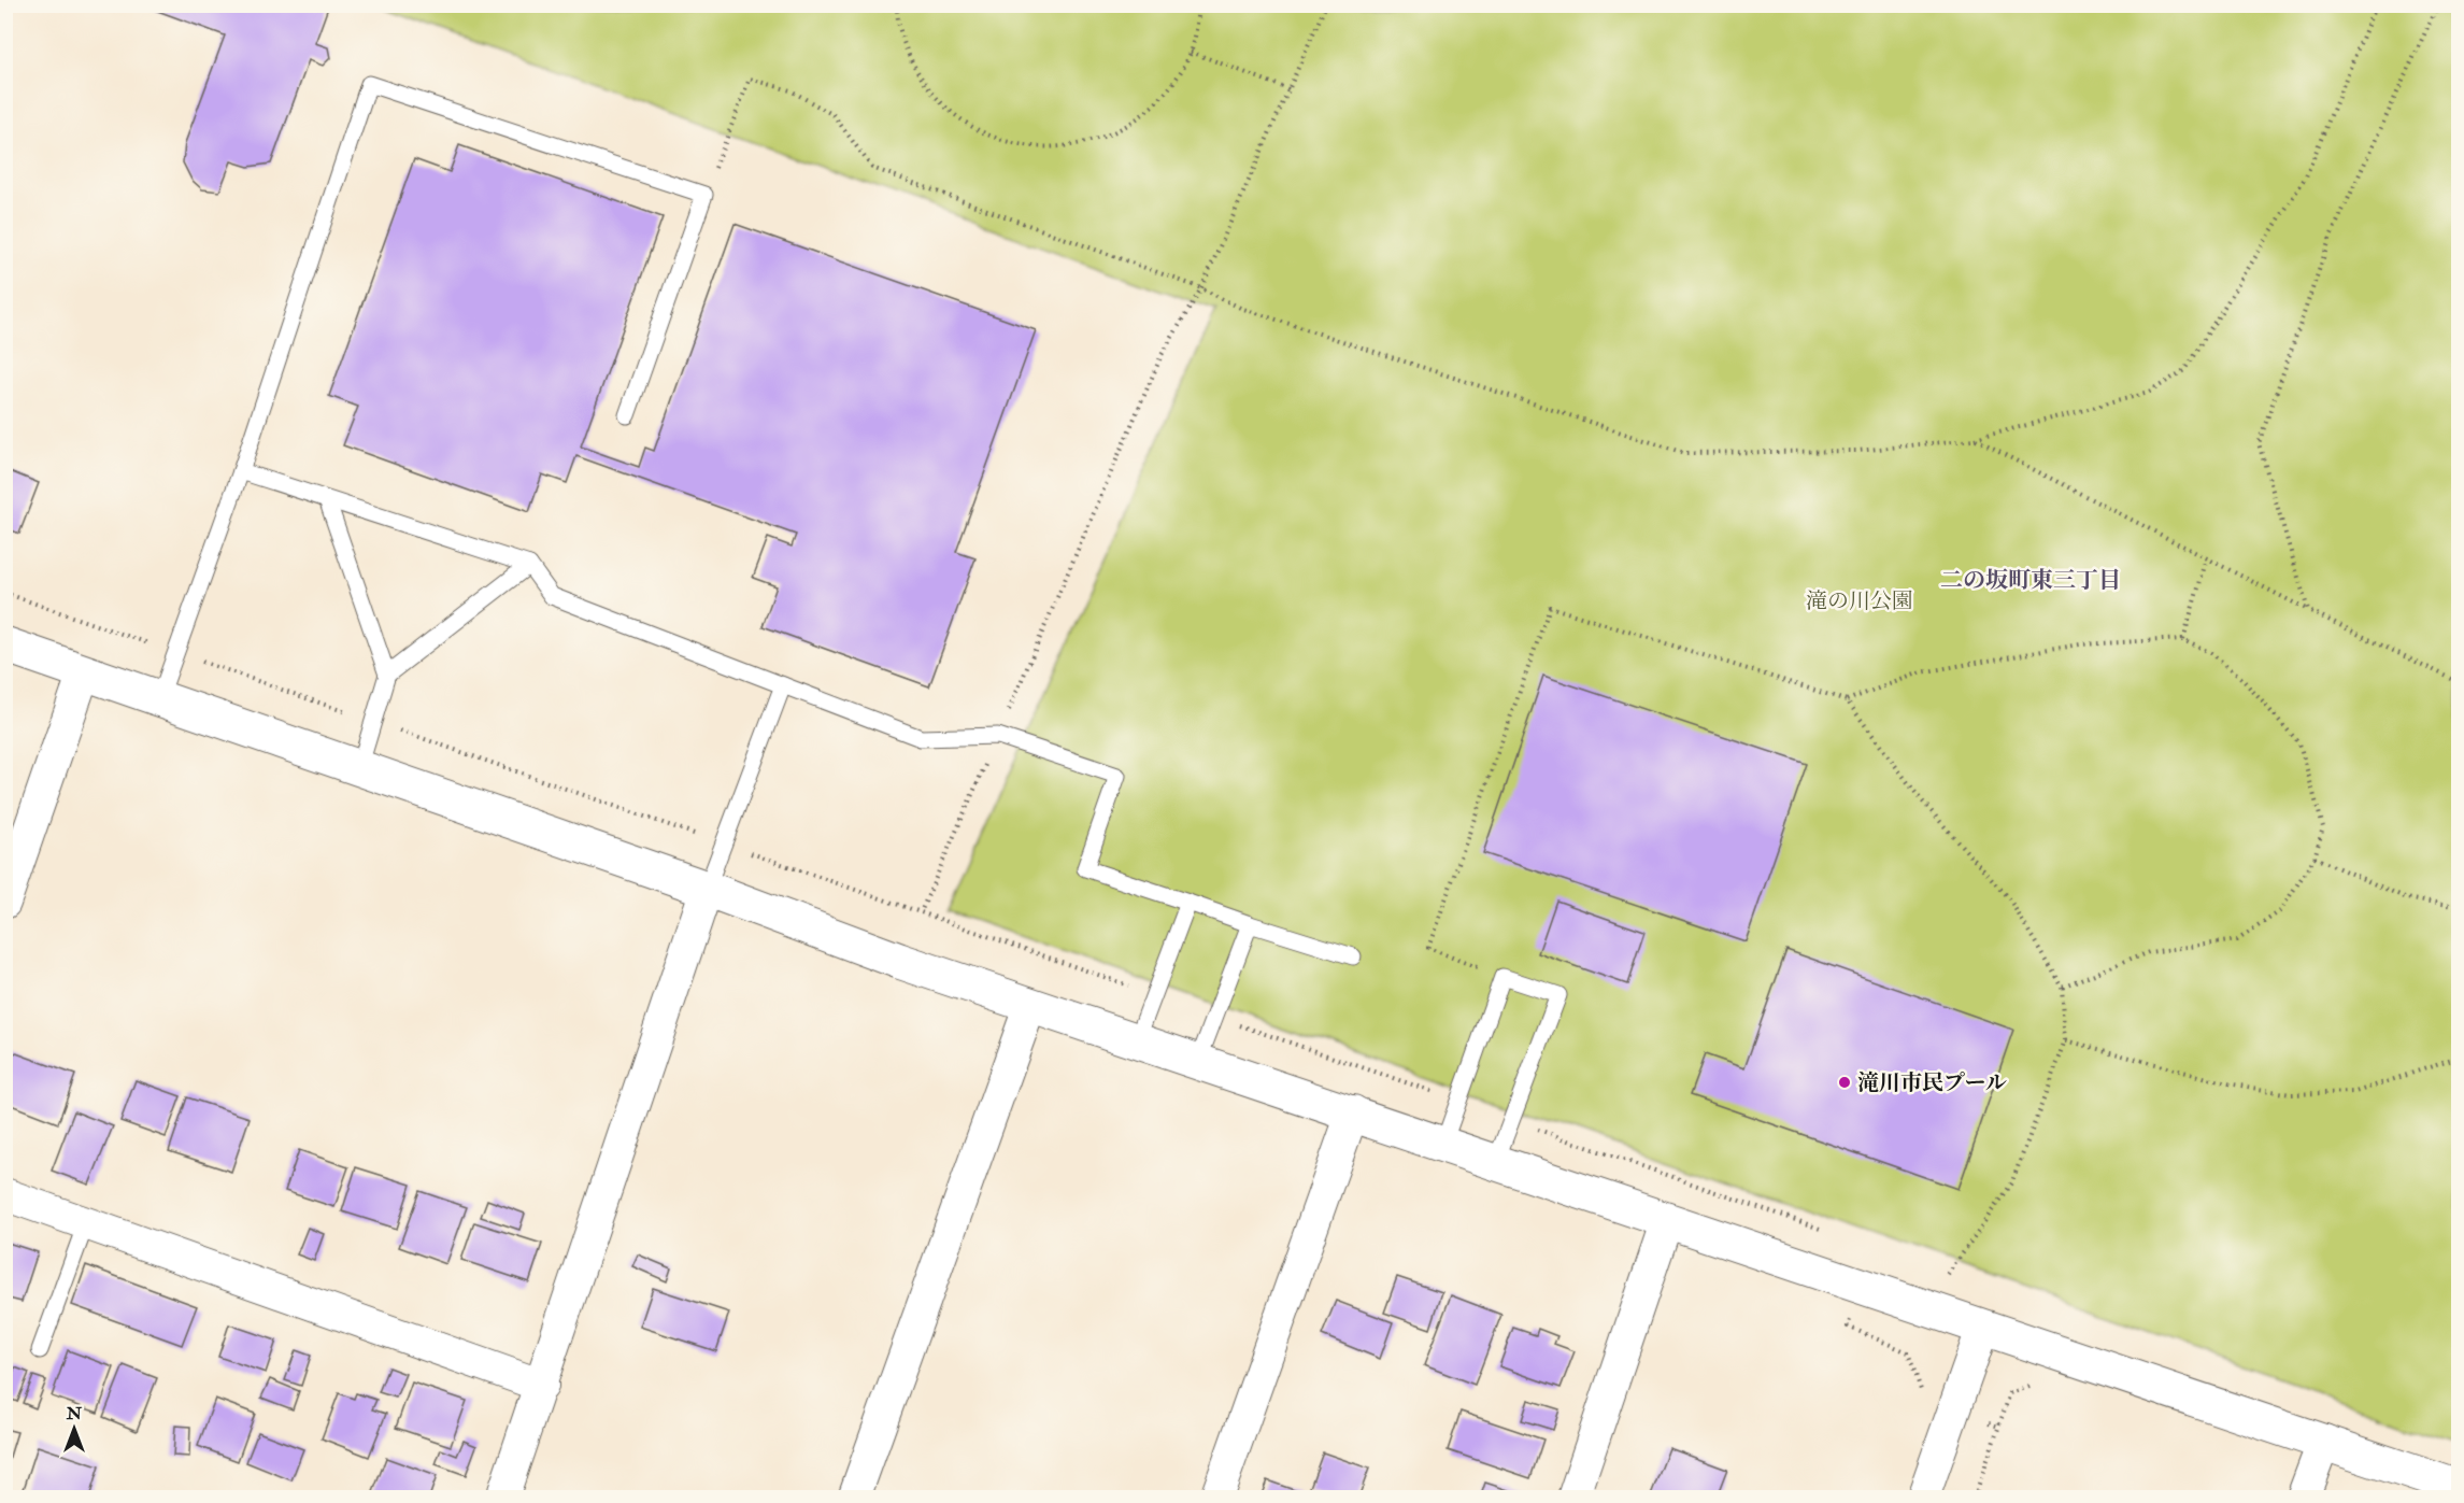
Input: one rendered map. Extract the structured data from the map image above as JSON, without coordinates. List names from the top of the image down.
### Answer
{
  "districts": ["二の坂町東三丁目"],
  "parks": ["滝の川公園"],
  "places": ["滝川市民プール"],
  "north": "top"
}
